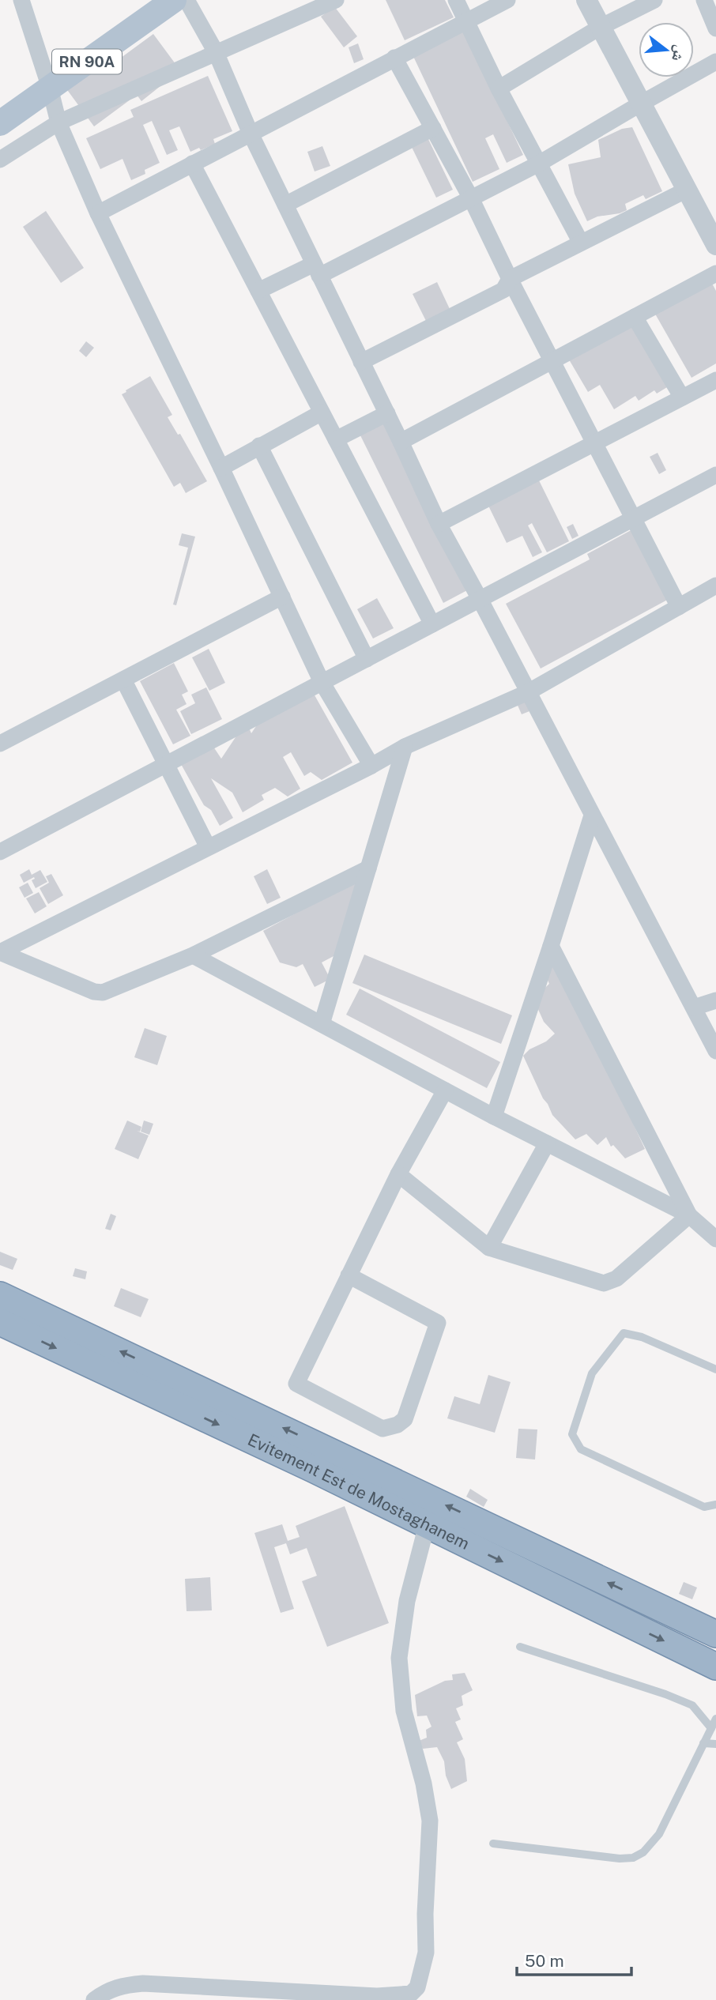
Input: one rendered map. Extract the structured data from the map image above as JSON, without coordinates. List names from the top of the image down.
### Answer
{
  "streets": {
    "highway": ["Evitement Est de Mostaghanem"],
    "main road": ["RN 90A"]
  },
  "scale_bar": "50 m",
  "north": "right"
}
